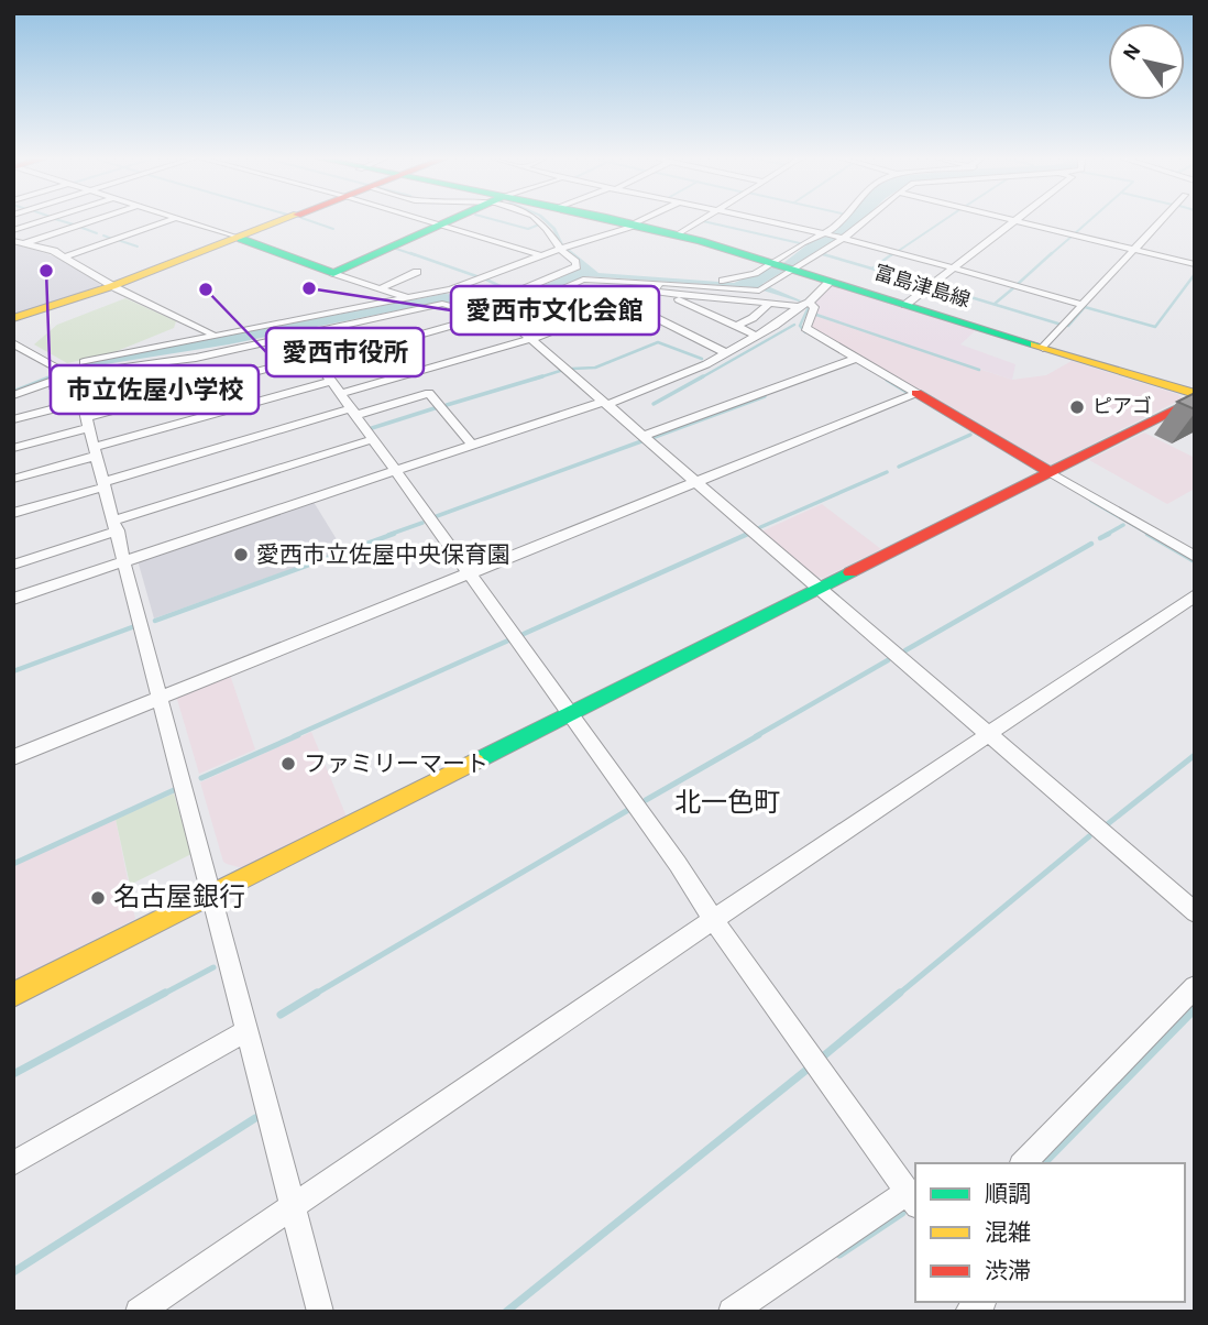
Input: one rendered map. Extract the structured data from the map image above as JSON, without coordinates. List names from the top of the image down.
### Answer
{
  "streets": {
    "street": ["富島津島線"]
  },
  "districts": ["北一色町"],
  "places": [
    "市立佐屋小学校",
    "愛西市文化会館",
    "愛西市役所",
    "ピアゴ",
    "愛西市立佐屋中央保育園",
    "ファミリーマート",
    "名古屋銀行"
  ],
  "legend": ["順調", "混雑", "渋滞"],
  "north": "top left"
}
